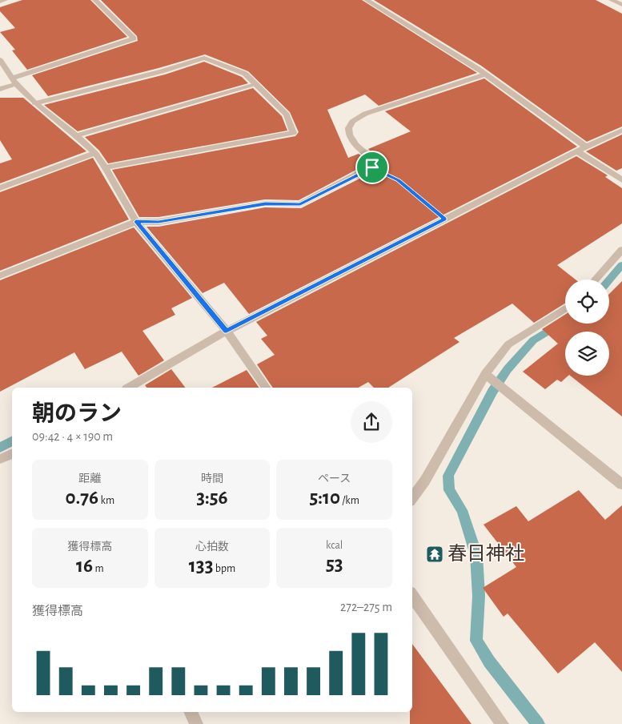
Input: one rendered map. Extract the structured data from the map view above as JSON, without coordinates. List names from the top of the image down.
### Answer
{
  "places": {
    "temple": ["春日神社"]
  },
  "page": {
    "heading": ["朝のラン", "09:42 · 4 × 190 m"],
    "stats": [
      ["距離", "0.76 km"],
      ["時間", "3:56"],
      ["ペース", "5:10 /km"],
      ["獲得標高", "16 m"],
      ["心拍数", "133 bpm"],
      ["kcal", "53"]
    ],
    "chart": ["獲得標高", "272–275 m"]
  }
}
